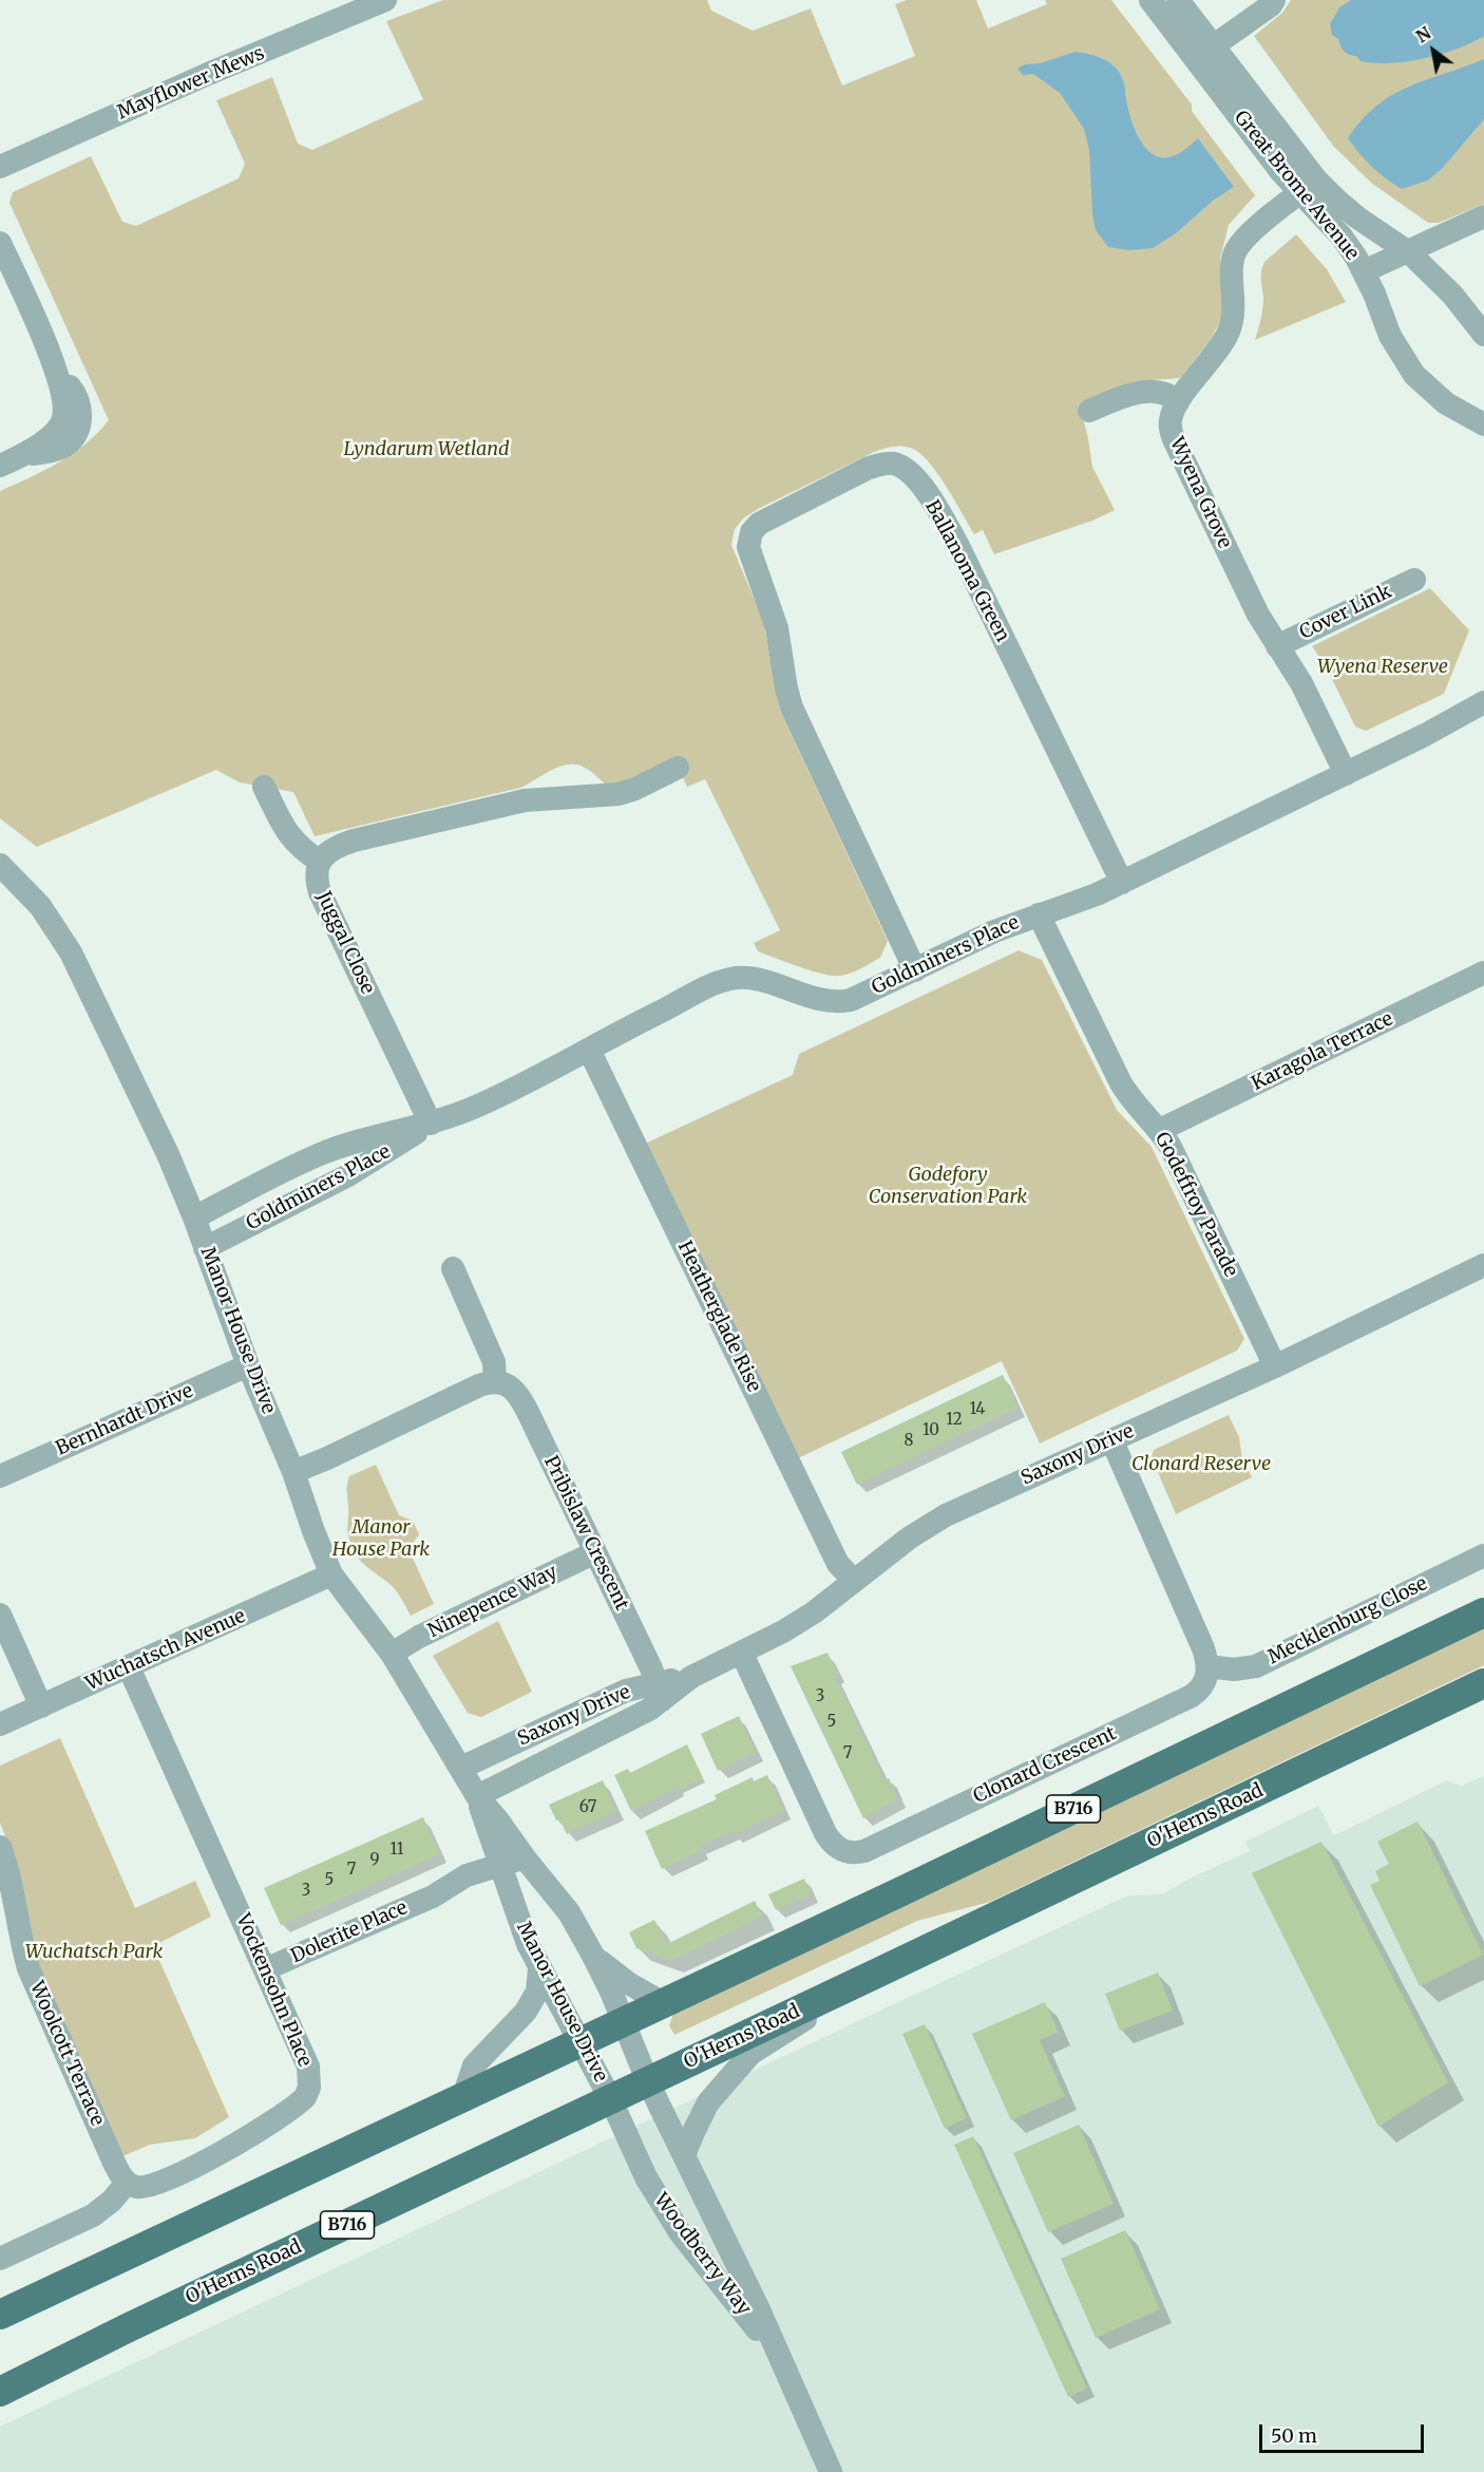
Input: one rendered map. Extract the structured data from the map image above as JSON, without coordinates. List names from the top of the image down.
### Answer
{
  "streets": {
    "main road": ["B716", "O'Herns Road"],
    "street": [
      "Mayflower Mews",
      "Great Brome Avenue",
      "Wyena Grove",
      "Ballanoma Green",
      "Cover Link",
      "Juggal Close",
      "Goldminers Place",
      "Karagola Terrace",
      "Godeffroy Parade",
      "Heatherglade Rise",
      "Manor House Drive",
      "Bernhardt Drive",
      "Saxony Drive",
      "Pribislaw Crescent",
      "Ninepence Way",
      "Mecklenburg Close",
      "Wuchatsch Avenue",
      "Clonard Crescent",
      "Dolerite Place",
      "Vockensohn Place",
      "Woolcott Terrace",
      "Woodberry Way"
    ]
  },
  "crossings": [
    ["Great Brome Avenue", "Wyena Grove"],
    ["Wyena Grove", "Cover Link"],
    ["Wyena Grove", "Goldminers Place"],
    ["Ballanoma Green", "Goldminers Place"],
    ["Juggal Close", "Goldminers Place"],
    ["Goldminers Place", "Godeffroy Parade"],
    ["Goldminers Place", "Heatherglade Rise"],
    ["Goldminers Place", "Manor House Drive"],
    ["Karagola Terrace", "Godeffroy Parade"],
    ["Godeffroy Parade", "Saxony Drive"],
    ["Heatherglade Rise", "Saxony Drive"],
    ["Manor House Drive", "Bernhardt Drive"],
    ["Manor House Drive", "Saxony Drive"],
    ["Manor House Drive", "Ninepence Way"],
    ["Manor House Drive", "Wuchatsch Avenue"],
    ["Manor House Drive", "B716"],
    ["Manor House Drive", "O'Herns Road"],
    ["Manor House Drive", "Dolerite Place"],
    ["Manor House Drive", "Woodberry Way"],
    ["Saxony Drive", "Pribislaw Crescent"],
    ["Saxony Drive", "Clonard Crescent"],
    ["Pribislaw Crescent", "Ninepence Way"],
    ["Mecklenburg Close", "Clonard Crescent"],
    ["Wuchatsch Avenue", "Vockensohn Place"],
    ["O'Herns Road", "Woodberry Way"],
    ["Dolerite Place", "Vockensohn Place"],
    ["Vockensohn Place", "Woolcott Terrace"]
  ],
  "parks": [
    "Lyndarum Wetland",
    "Wyena Reserve",
    "Godefory Conservation Park",
    "Clonard Reserve",
    "Manor House Park",
    "Wuchatsch Park"
  ],
  "house_numbers": [
    "14",
    "12",
    "10",
    "8",
    "3",
    "5",
    "7",
    "67",
    "11",
    "9",
    "7",
    "5",
    "3"
  ],
  "scale_bar": "50 m",
  "north": "top left"
}
